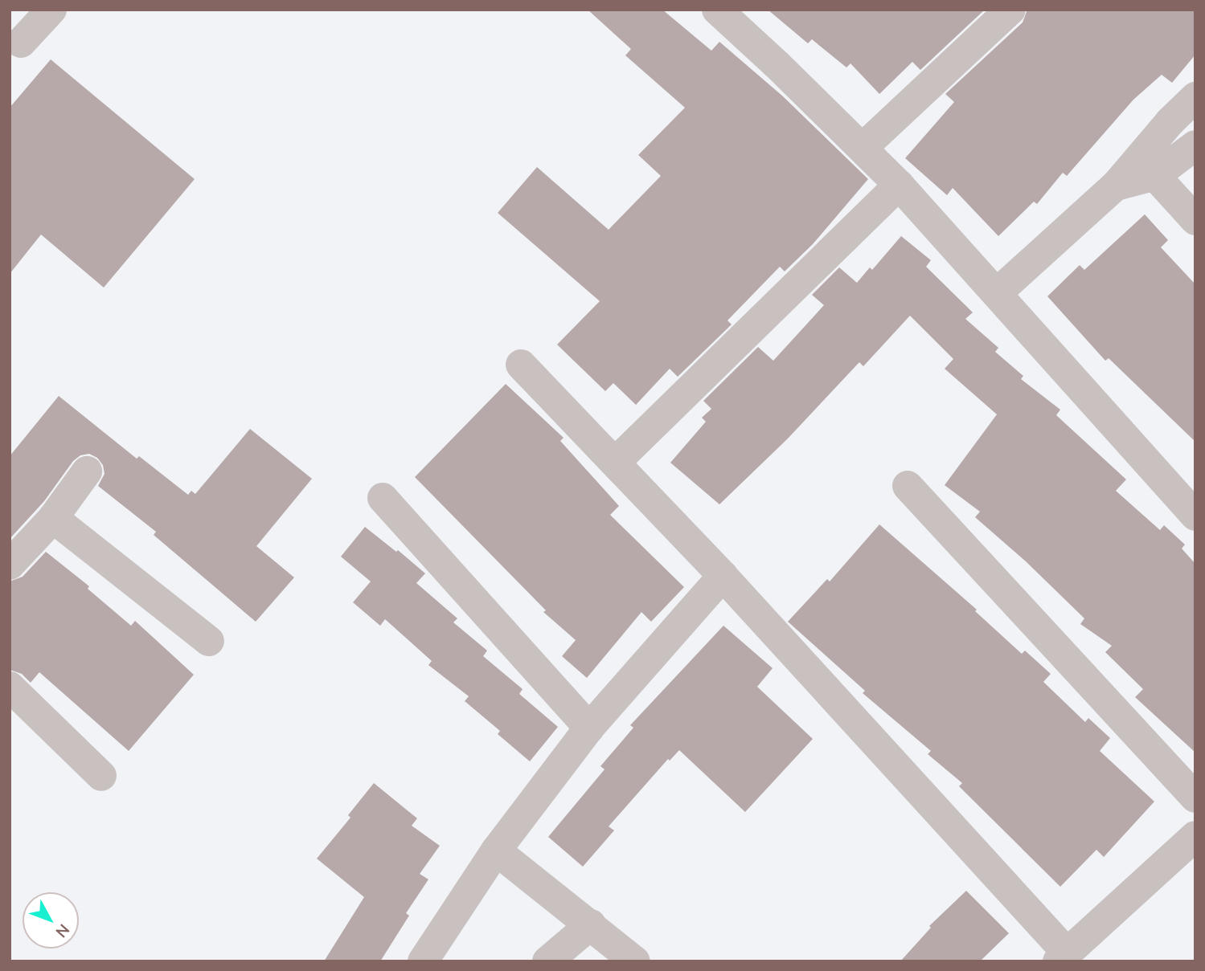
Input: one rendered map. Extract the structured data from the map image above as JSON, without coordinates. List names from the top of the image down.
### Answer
{
  "north": "bottom right"
}
